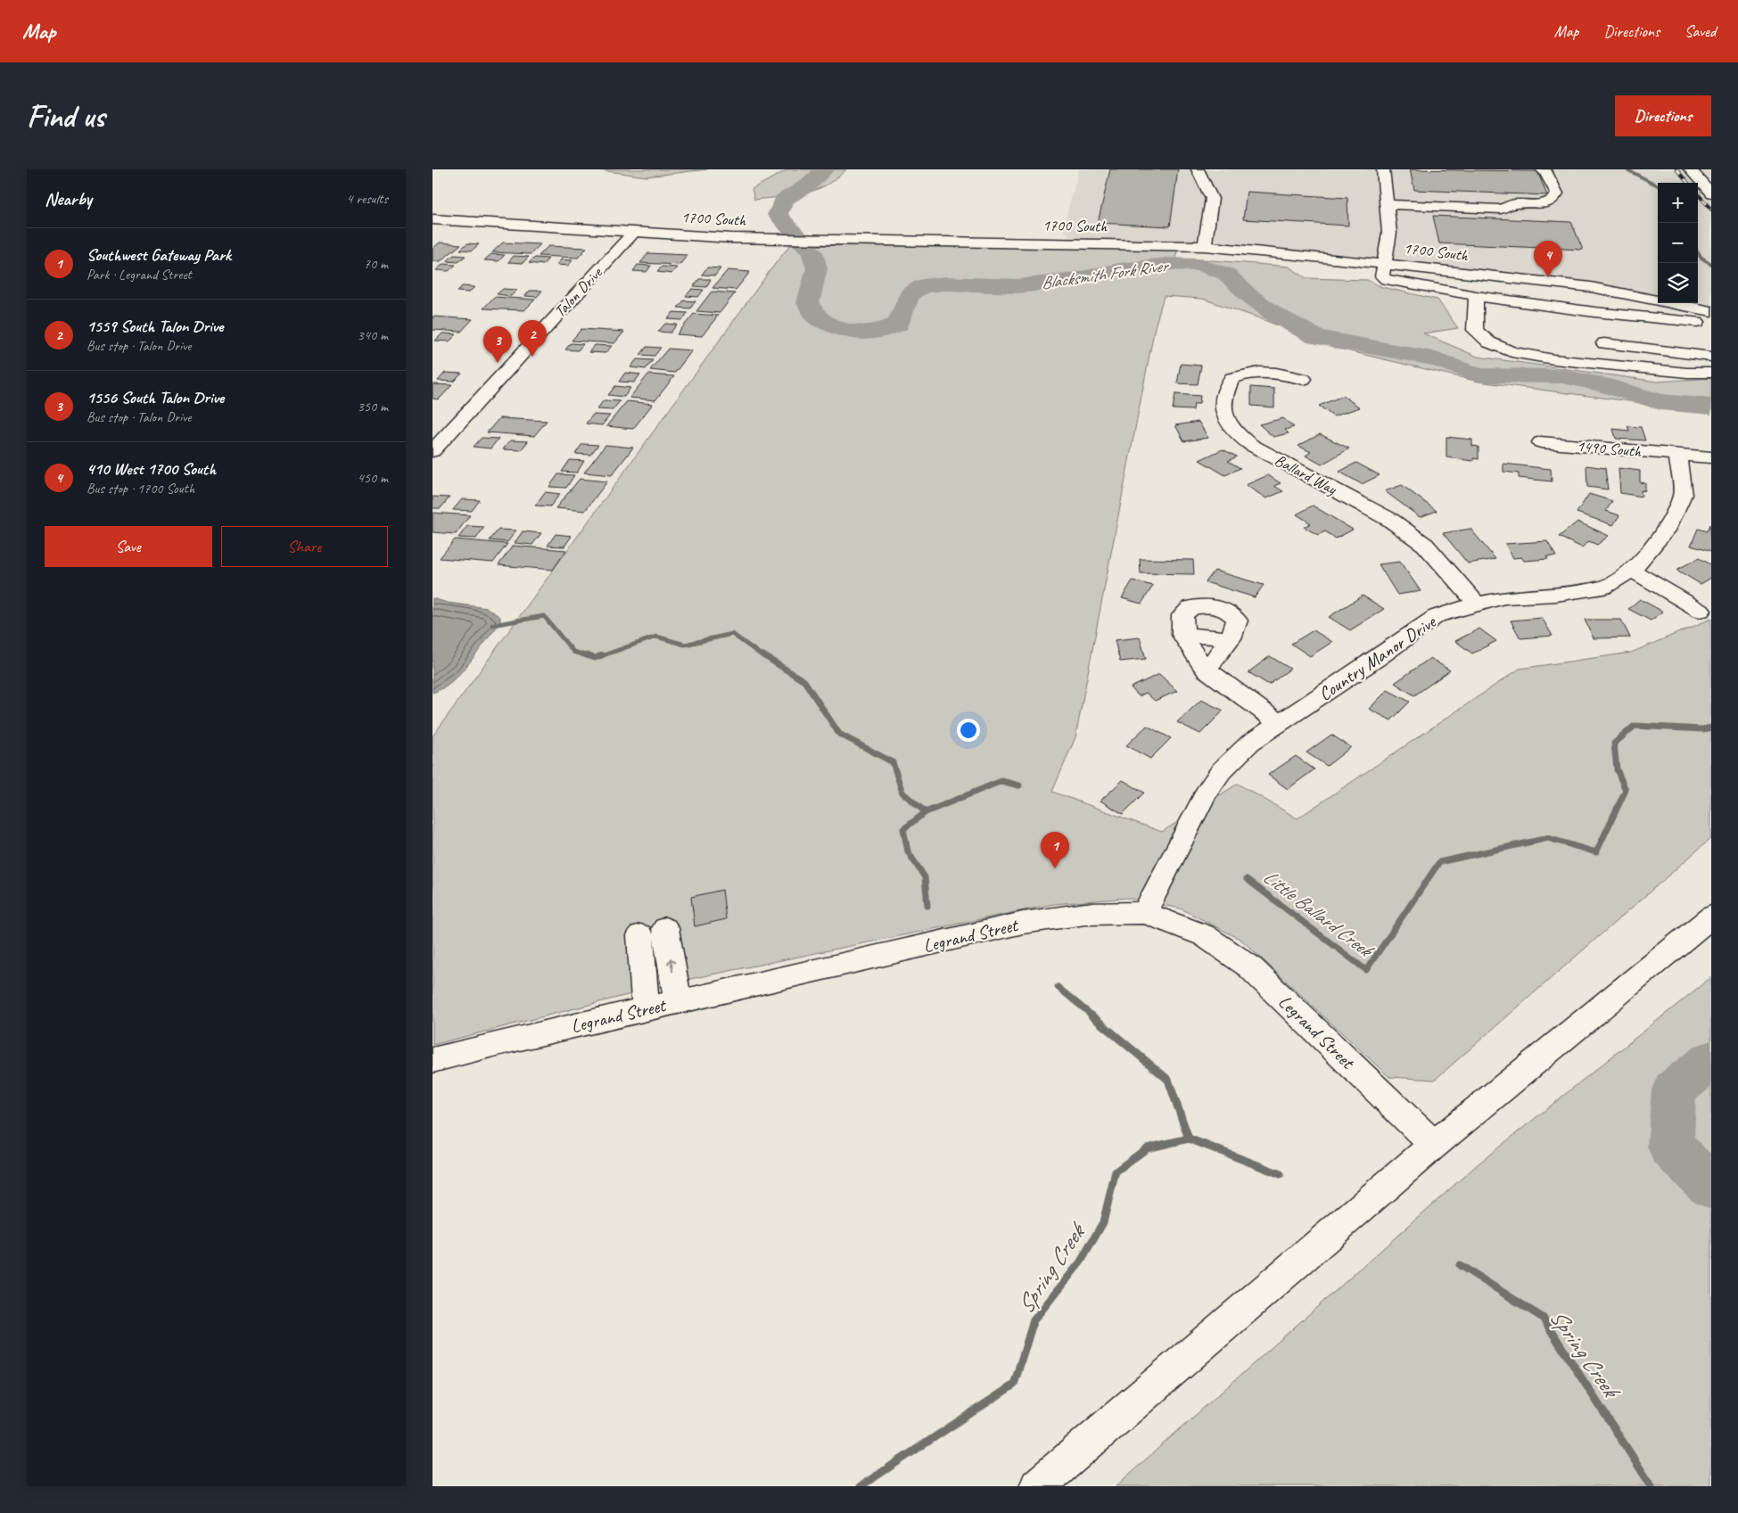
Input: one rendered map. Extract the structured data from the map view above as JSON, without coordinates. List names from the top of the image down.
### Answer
{
  "streets": {
    "main road": [
      "1700 South",
      "Talon Drive",
      "1490 South",
      "Ballard Way",
      "Country Manor Drive",
      "Legrand Street"
    ]
  },
  "crossings": [
    ["1700 South", "Talon Drive"],
    ["1490 South", "Country Manor Drive"],
    ["Ballard Way", "Country Manor Drive"],
    ["Country Manor Drive", "Legrand Street"]
  ],
  "water": ["Blacksmith Fork River", "Little Ballard Creek", "Spring Creek"],
  "page": {
    "header": "Map",
    "nav": ["Map", "Directions", "Saved"],
    "buttons": [
      "Directions",
      ["Save", "Share"]
    ],
    "title": "Find us",
    "heading": ["Nearby", "4 results"],
    "map_buttons": ["+", "−"],
    "list": [
      {
        "mark": "1",
        "name": "Southwest Gateway Park",
        "note": "Park · Legrand Street",
        "value": "70 m"
      },
      {
        "mark": "2",
        "name": "1559 South Talon Drive",
        "note": "Bus stop · Talon Drive",
        "value": "340 m"
      },
      {
        "mark": "3",
        "name": "1556 South Talon Drive",
        "note": "Bus stop · Talon Drive",
        "value": "350 m"
      },
      {
        "mark": "4",
        "name": "410 West 1700 South",
        "note": "Bus stop · 1700 South",
        "value": "450 m"
      }
    ],
    "pins": [
      "4",
      "2",
      "3",
      "1"
    ]
  }
}
